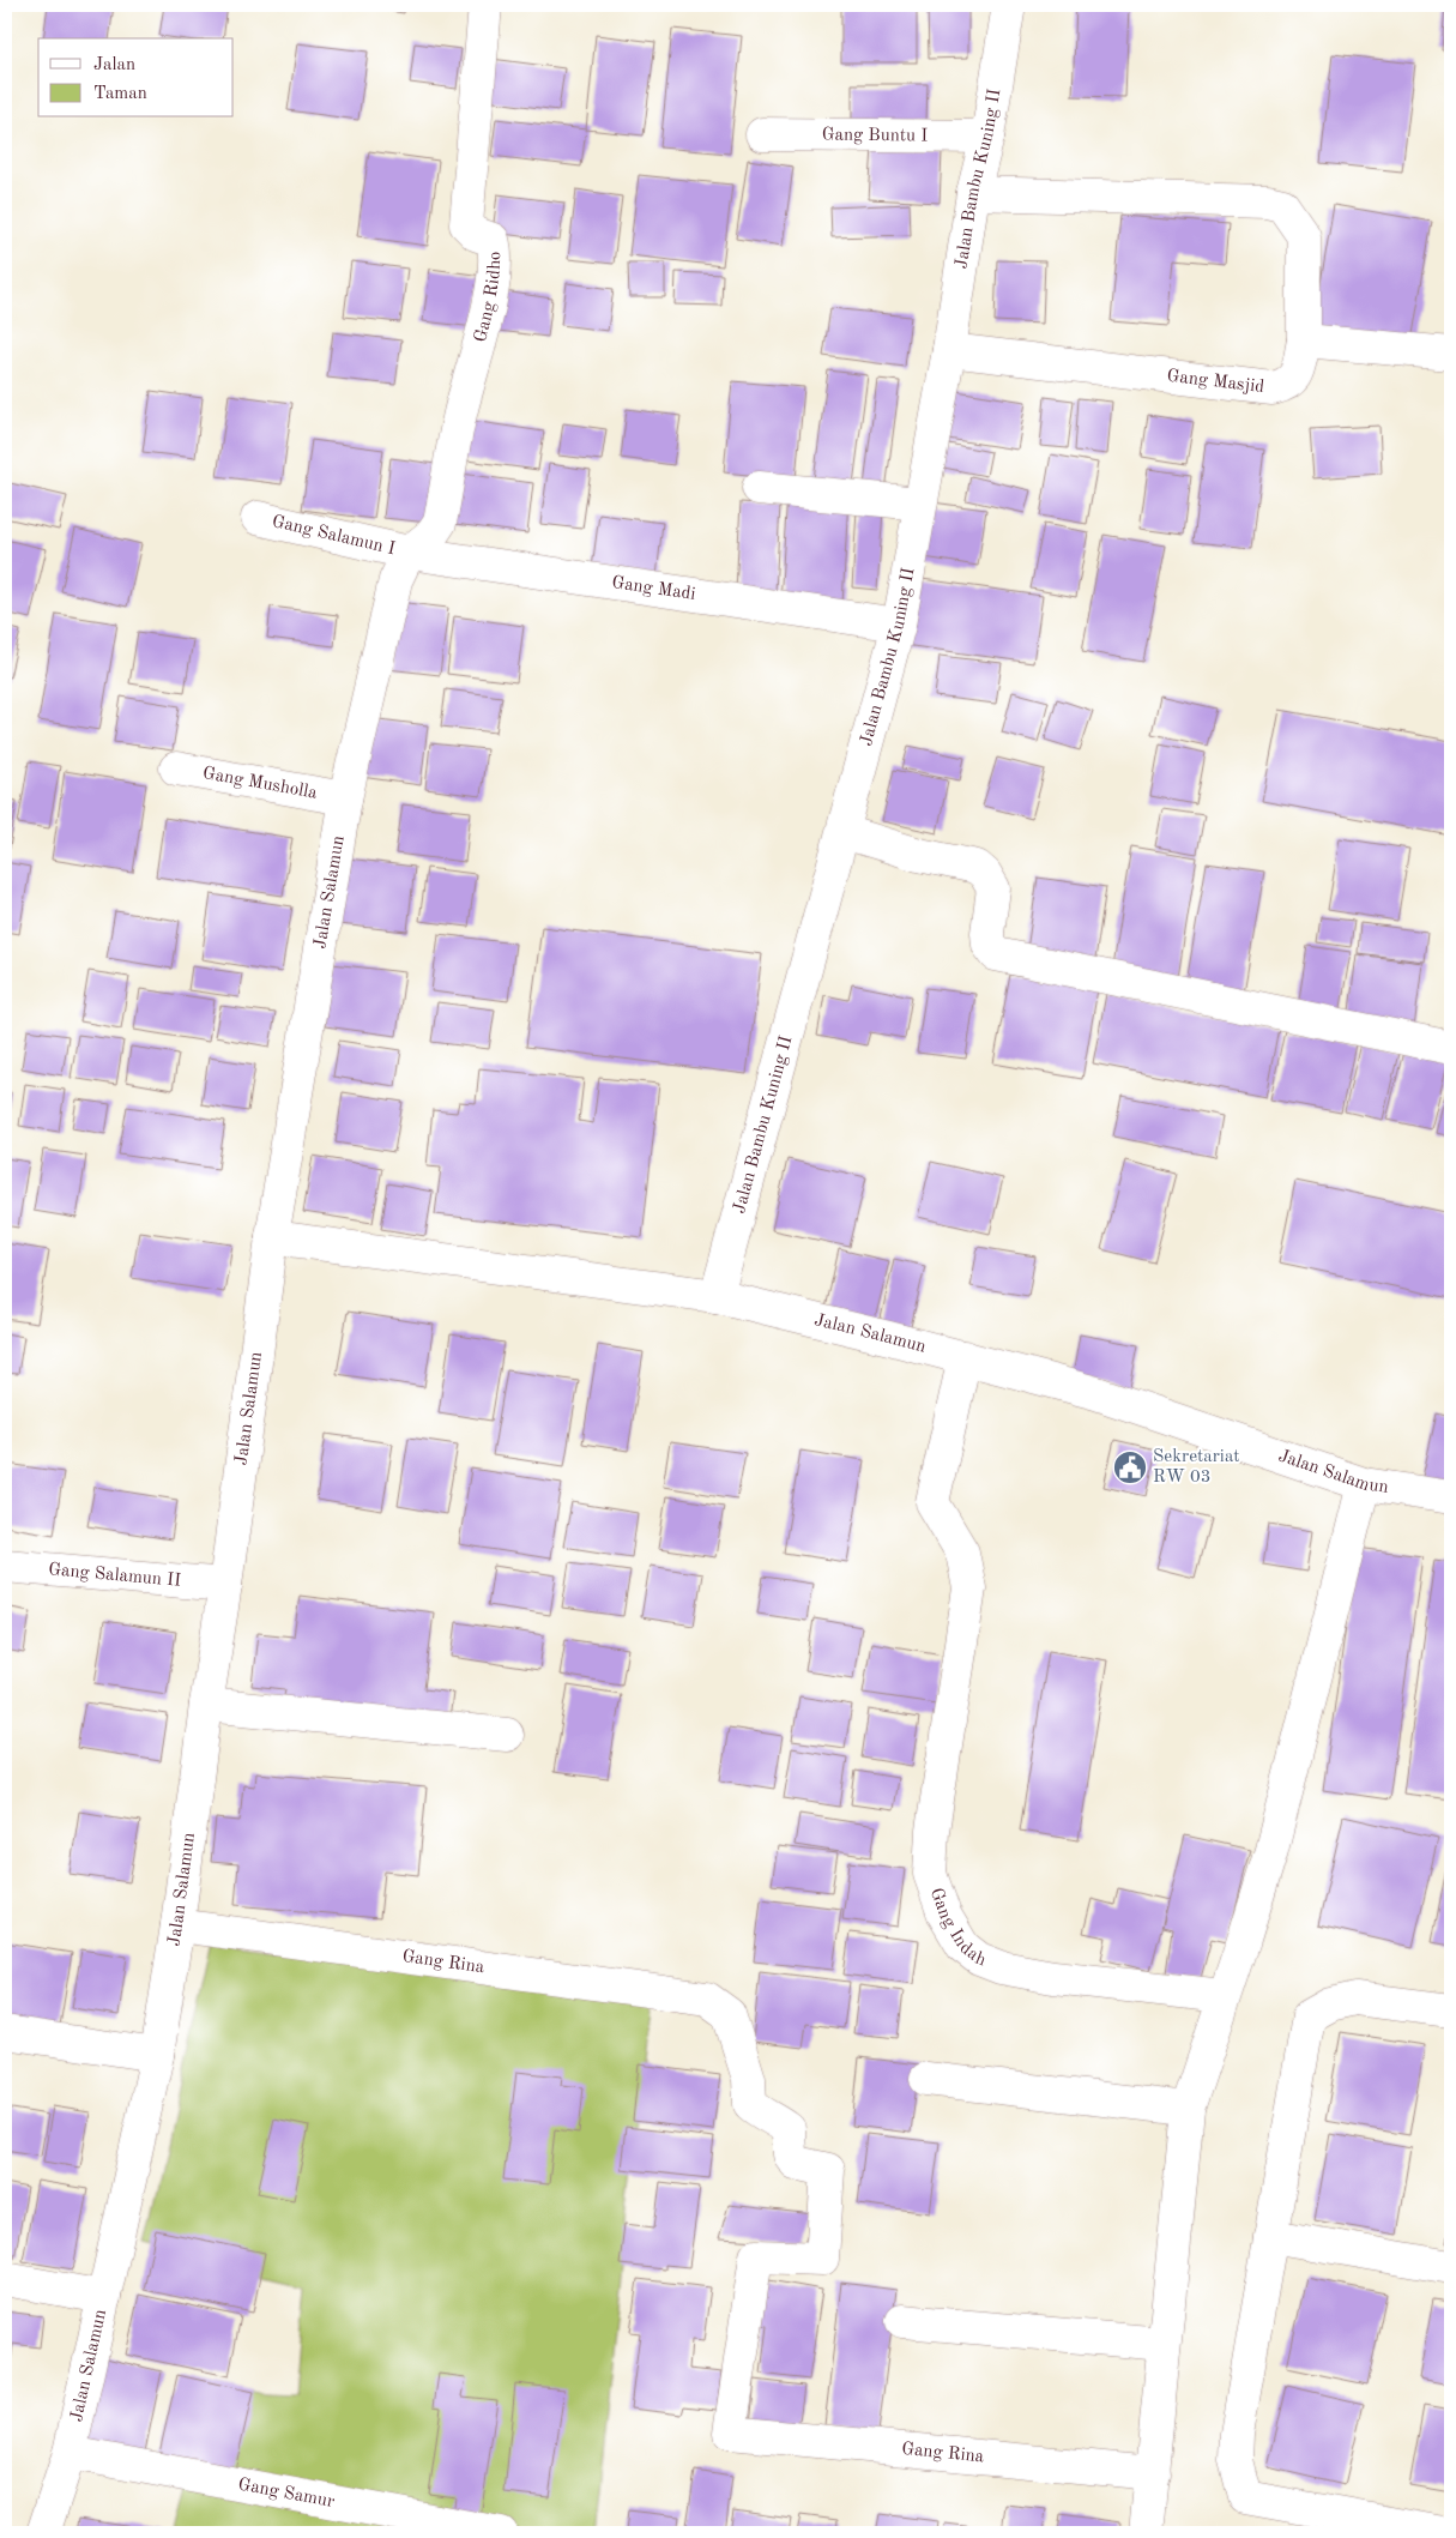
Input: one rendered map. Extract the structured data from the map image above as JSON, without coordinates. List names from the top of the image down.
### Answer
{
  "streets": {
    "street": [
      "Gang Buntu I",
      "Jalan Bambu Kuning II",
      "Gang Ridho",
      "Gang Masjid",
      "Gang Salamun I",
      "Gang Madi",
      "Gang Musholla",
      "Jalan Salamun",
      "Gang Salamun II",
      "Gang Indah",
      "Gang Rina",
      "Gang Samur"
    ]
  },
  "crossings": [
    ["Gang Buntu I", "Jalan Bambu Kuning II"],
    ["Jalan Bambu Kuning II", "Gang Masjid"],
    ["Jalan Bambu Kuning II", "Gang Madi"],
    ["Jalan Bambu Kuning II", "Jalan Salamun"],
    ["Gang Ridho", "Gang Salamun I"],
    ["Gang Ridho", "Gang Madi"],
    ["Gang Ridho", "Jalan Salamun"],
    ["Gang Salamun I", "Gang Madi"],
    ["Gang Salamun I", "Jalan Salamun"],
    ["Gang Madi", "Jalan Salamun"],
    ["Gang Musholla", "Jalan Salamun"],
    ["Jalan Salamun", "Gang Salamun II"],
    ["Jalan Salamun", "Gang Indah"],
    ["Jalan Salamun", "Gang Rina"],
    ["Jalan Salamun", "Gang Samur"]
  ],
  "places": {
    "public building": ["Sekretariat RW 03"]
  },
  "legend": ["Jalan", "Taman"]
}
